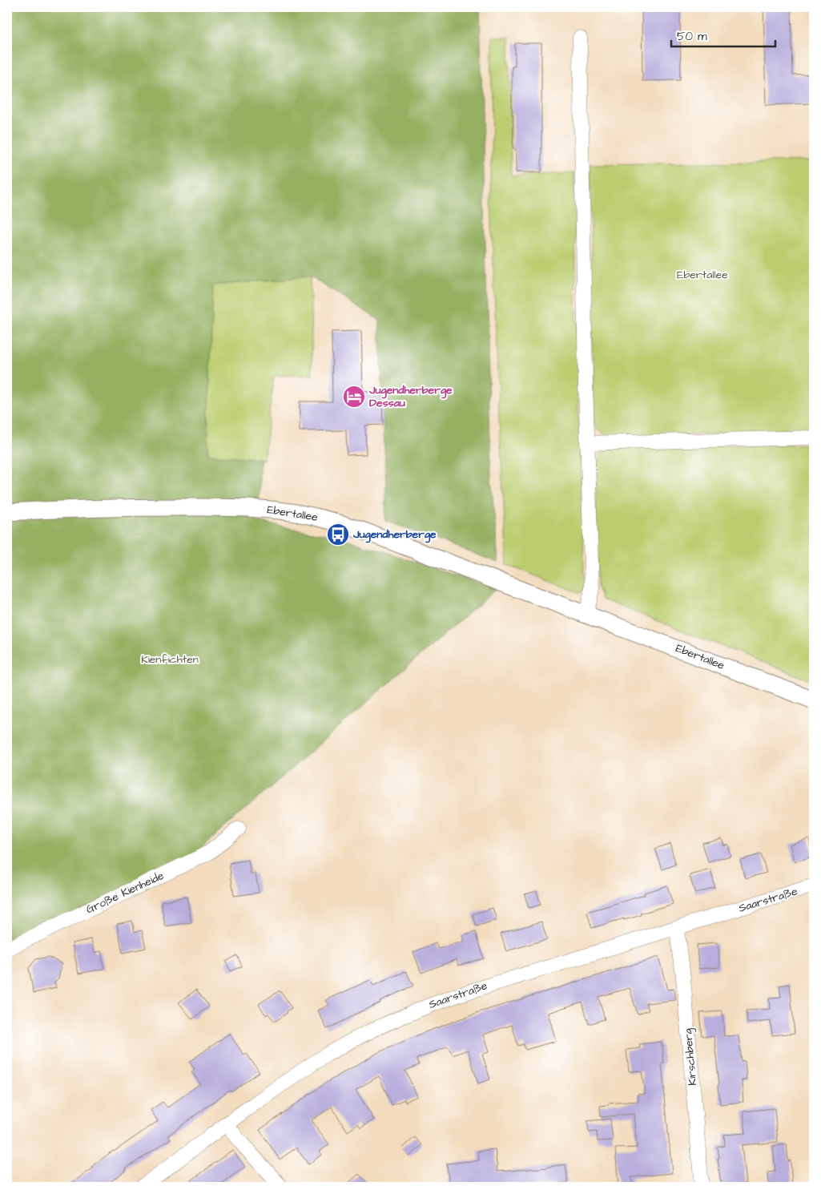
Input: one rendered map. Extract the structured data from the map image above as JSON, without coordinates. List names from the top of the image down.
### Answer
{
  "streets": {
    "street": [
      "Ebertallee",
      "Große Kienheide",
      "Saarstraße",
      "Kirschberg"
    ]
  },
  "crossings": [
    ["Saarstraße", "Kirschberg"]
  ],
  "parks": ["Ebertallee", "Kienfichten"],
  "places": {
    "hotel": ["Jugendherberge Dessau"],
    "bus stop": ["Jugendherberge"]
  },
  "scale_bar": "50 m"
}
